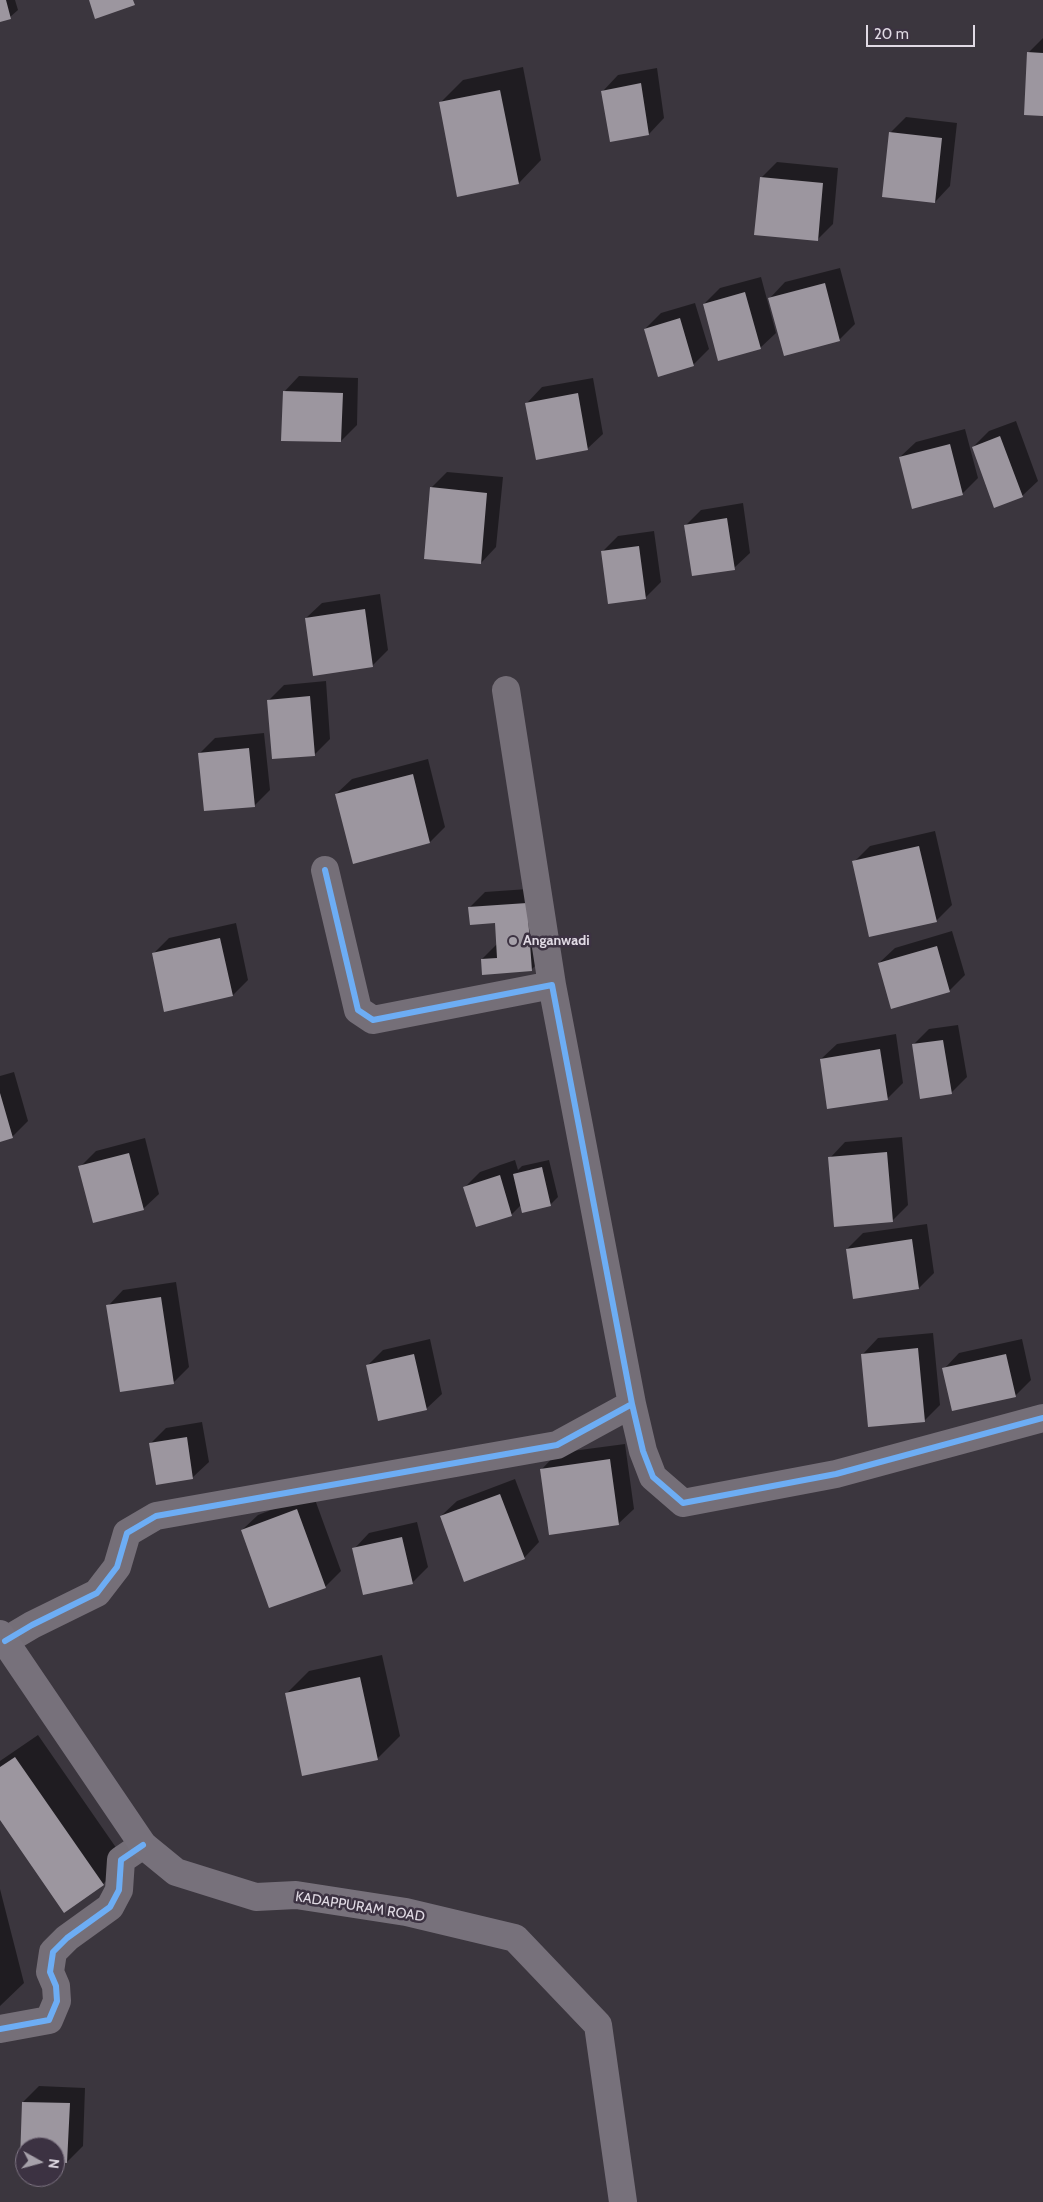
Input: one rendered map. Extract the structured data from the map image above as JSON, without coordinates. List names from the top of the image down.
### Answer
{
  "streets": {
    "main road": ["KADAPPURAM ROAD"]
  },
  "places": ["Anganwadi"],
  "scale_bar": "20 m",
  "north": "right"
}
